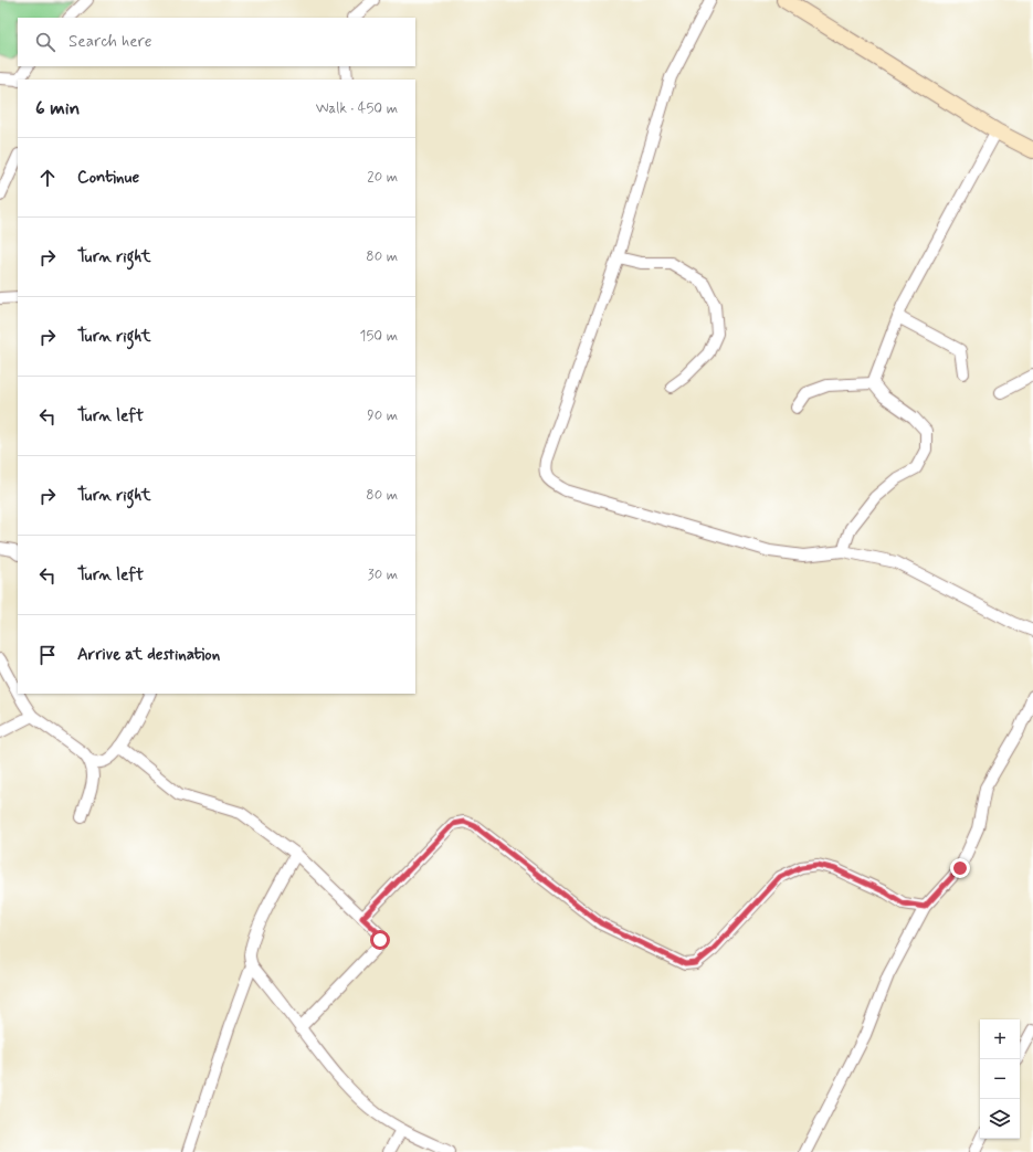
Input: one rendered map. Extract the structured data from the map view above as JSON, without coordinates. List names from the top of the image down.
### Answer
{
  "page": {
    "search": "Search here",
    "heading": ["6 min", "Walk · 450 m"],
    "list": [
      ["Continue", "20 m"],
      ["Turn right", "80 m"],
      ["Turn right", "150 m"],
      ["Turn left", "90 m"],
      ["Turn right", "80 m"],
      ["Turn left", "30 m"],
      "Arrive at destination"
    ],
    "map_buttons": ["+", "−"]
  }
}
